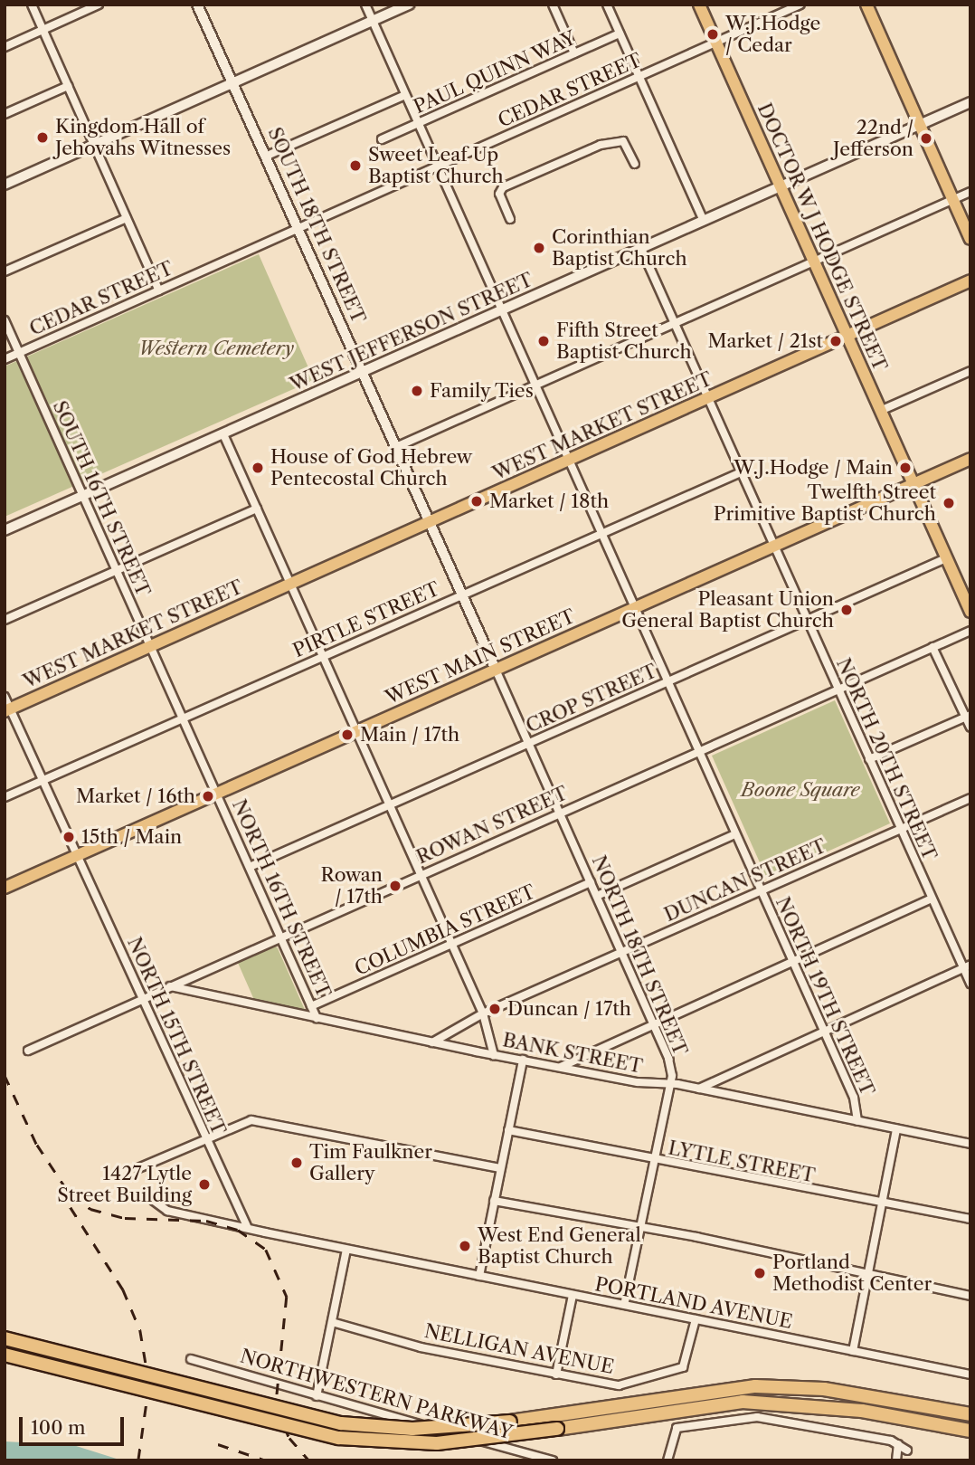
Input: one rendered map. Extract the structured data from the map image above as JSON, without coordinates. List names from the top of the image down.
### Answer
{
  "streets": {
    "main road": ["DOCTOR W J HODGE STREET", "WEST MARKET STREET", "WEST MAIN STREET"],
    "street": [
      "PAUL QUINN WAY",
      "CEDAR STREET",
      "SOUTH 18TH STREET",
      "WEST JEFFERSON STREET",
      "SOUTH 16TH STREET",
      "PIRTLE STREET",
      "CROP STREET",
      "NORTH 20TH STREET",
      "ROWAN STREET",
      "DUNCAN STREET",
      "NORTH 16TH STREET",
      "COLUMBIA STREET",
      "NORTH 18TH STREET",
      "NORTH 19TH STREET",
      "NORTH 15TH STREET",
      "BANK STREET",
      "LYTLE STREET",
      "PORTLAND AVENUE",
      "NELLIGAN AVENUE",
      "NORTHWESTERN PARKWAY"
    ]
  },
  "crossings": [
    ["PAUL QUINN WAY", "NORTH 19TH STREET"],
    ["CEDAR STREET", "SOUTH 18TH STREET"],
    ["CEDAR STREET", "DOCTOR W J HODGE STREET"],
    ["CEDAR STREET", "SOUTH 16TH STREET"],
    ["CEDAR STREET", "NORTH 19TH STREET"],
    ["SOUTH 18TH STREET", "WEST JEFFERSON STREET"],
    ["SOUTH 18TH STREET", "WEST MARKET STREET"],
    ["SOUTH 18TH STREET", "PIRTLE STREET"],
    ["SOUTH 18TH STREET", "WEST MAIN STREET"],
    ["SOUTH 18TH STREET", "NORTH 18TH STREET"],
    ["DOCTOR W J HODGE STREET", "WEST JEFFERSON STREET"],
    ["DOCTOR W J HODGE STREET", "WEST MARKET STREET"],
    ["DOCTOR W J HODGE STREET", "WEST MAIN STREET"],
    ["DOCTOR W J HODGE STREET", "CROP STREET"],
    ["WEST JEFFERSON STREET", "SOUTH 16TH STREET"],
    ["WEST JEFFERSON STREET", "NORTH 20TH STREET"],
    ["WEST JEFFERSON STREET", "NORTH 19TH STREET"],
    ["WEST MARKET STREET", "SOUTH 16TH STREET"],
    ["WEST MARKET STREET", "NORTH 20TH STREET"],
    ["WEST MARKET STREET", "NORTH 19TH STREET"],
    ["WEST MARKET STREET", "NORTH 15TH STREET"],
    ["SOUTH 16TH STREET", "PIRTLE STREET"],
    ["SOUTH 16TH STREET", "WEST MAIN STREET"],
    ["SOUTH 16TH STREET", "NORTH 16TH STREET"],
    ["PIRTLE STREET", "NORTH 20TH STREET"],
    ["PIRTLE STREET", "NORTH 19TH STREET"],
    ["PIRTLE STREET", "NORTH 15TH STREET"],
    ["WEST MAIN STREET", "NORTH 20TH STREET"],
    ["WEST MAIN STREET", "NORTH 16TH STREET"],
    ["WEST MAIN STREET", "NORTH 18TH STREET"],
    ["WEST MAIN STREET", "NORTH 19TH STREET"],
    ["WEST MAIN STREET", "NORTH 15TH STREET"],
    ["CROP STREET", "NORTH 20TH STREET"],
    ["CROP STREET", "NORTH 16TH STREET"],
    ["CROP STREET", "NORTH 18TH STREET"],
    ["CROP STREET", "NORTH 19TH STREET"],
    ["NORTH 20TH STREET", "ROWAN STREET"],
    ["NORTH 20TH STREET", "DUNCAN STREET"],
    ["ROWAN STREET", "NORTH 16TH STREET"],
    ["ROWAN STREET", "NORTH 18TH STREET"],
    ["ROWAN STREET", "NORTH 19TH STREET"],
    ["ROWAN STREET", "NORTH 15TH STREET"],
    ["ROWAN STREET", "BANK STREET"],
    ["DUNCAN STREET", "NORTH 18TH STREET"],
    ["DUNCAN STREET", "NORTH 19TH STREET"],
    ["DUNCAN STREET", "BANK STREET"],
    ["NORTH 16TH STREET", "COLUMBIA STREET"],
    ["NORTH 16TH STREET", "BANK STREET"],
    ["COLUMBIA STREET", "NORTH 18TH STREET"],
    ["NORTH 18TH STREET", "BANK STREET"],
    ["NORTH 18TH STREET", "LYTLE STREET"],
    ["NORTH 18TH STREET", "PORTLAND AVENUE"],
    ["NORTH 19TH STREET", "BANK STREET"],
    ["NORTH 15TH STREET", "PORTLAND AVENUE"],
    ["PORTLAND AVENUE", "NELLIGAN AVENUE"]
  ],
  "parks": ["Western Cemetery", "Boone Square"],
  "places": [
    "W.J.Hodge / Cedar",
    "Kingdom Hall of Jehovahs Witnesses",
    "22nd / Jefferson",
    "Sweet Leaf Up Baptist Church",
    "Corinthian Baptist Church",
    "Fifth Street Baptist Church",
    "Market / 21st",
    "Family Ties",
    "House of God Hebrew Pentecostal Church",
    "W.J.Hodge / Main",
    "Market / 18th",
    "Twelfth Street Primitive Baptist Church",
    "Pleasant Union General Baptist Church",
    "Main / 17th",
    "Market / 16th",
    "15th / Main",
    "Rowan / 17th",
    "Duncan / 17th",
    "Tim Faulkner Gallery",
    "1427 Lytle Street Building",
    "West End General Baptist Church",
    "Portland Methodist Center"
  ],
  "scale_bar": "100 m"
}
